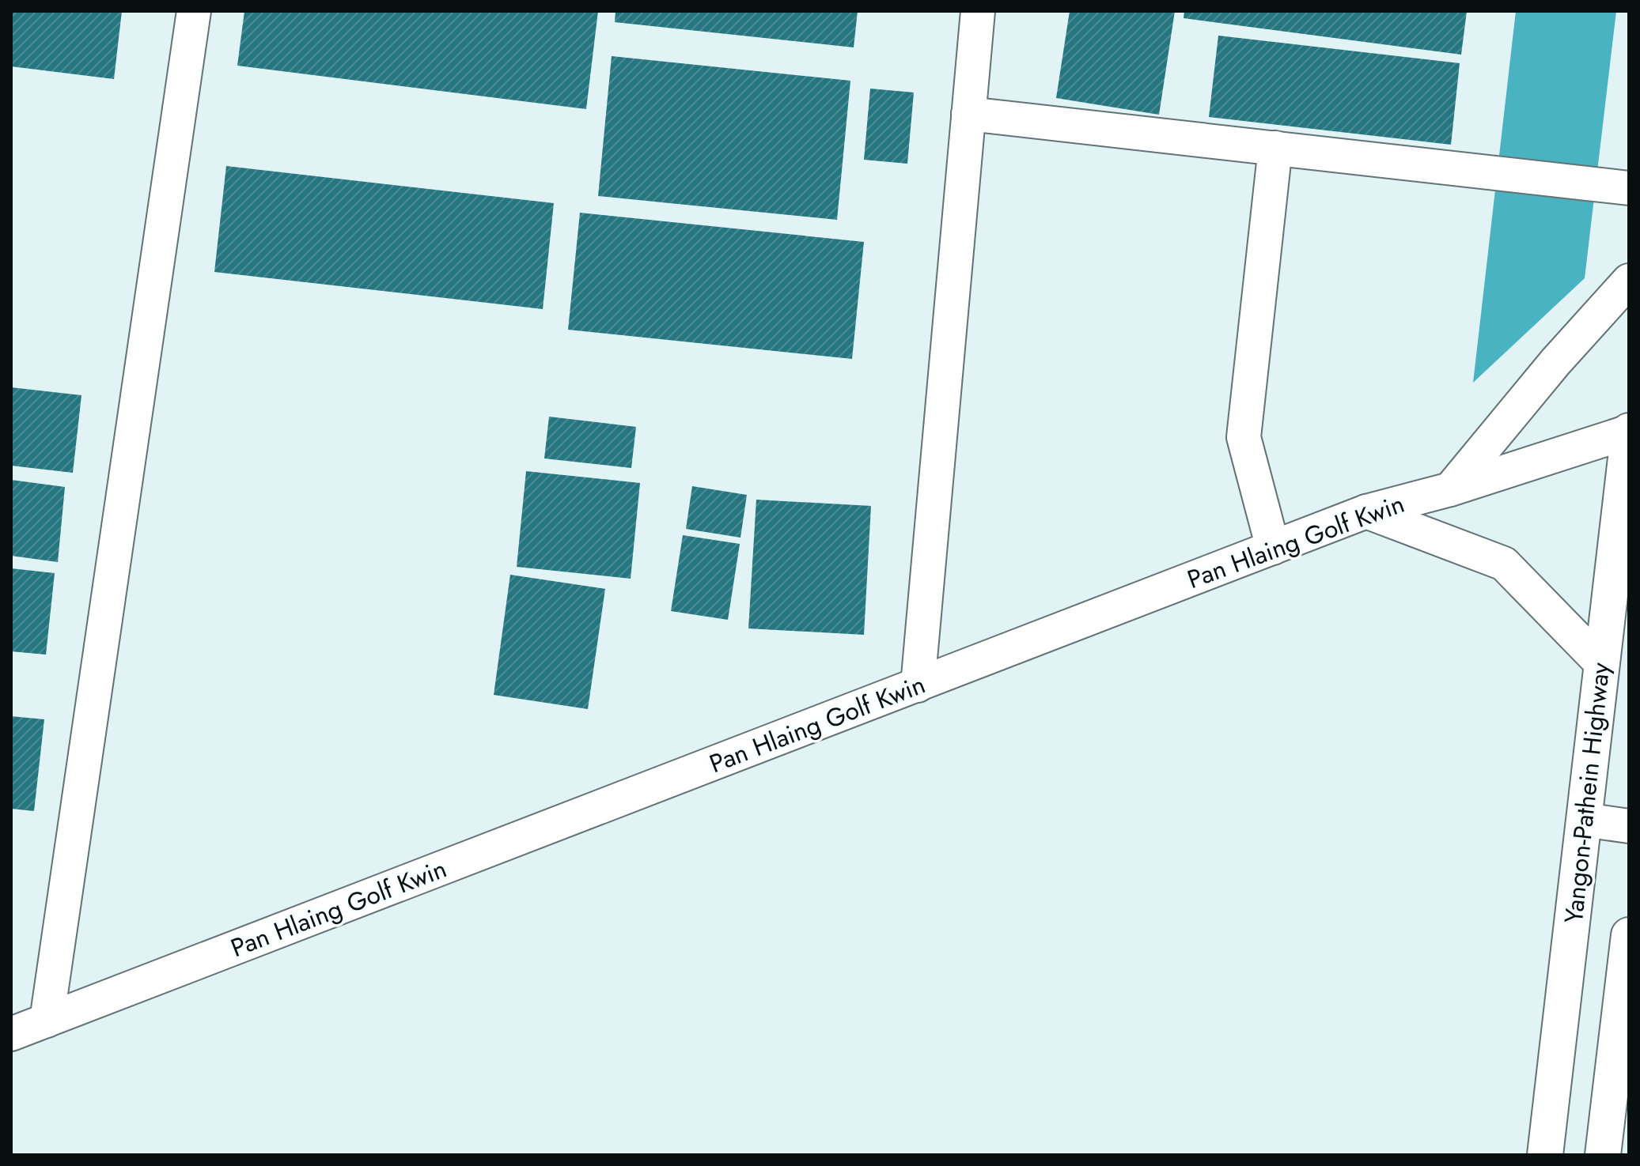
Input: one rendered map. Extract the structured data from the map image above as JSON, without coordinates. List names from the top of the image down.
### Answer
{
  "streets": {
    "main road": ["Yangon-Pathein Highway"],
    "street": ["Pan Hlaing Golf Kwin"]
  },
  "crossings": [
    ["Pan Hlaing Golf Kwin", "Yangon-Pathein Highway"]
  ]
}
